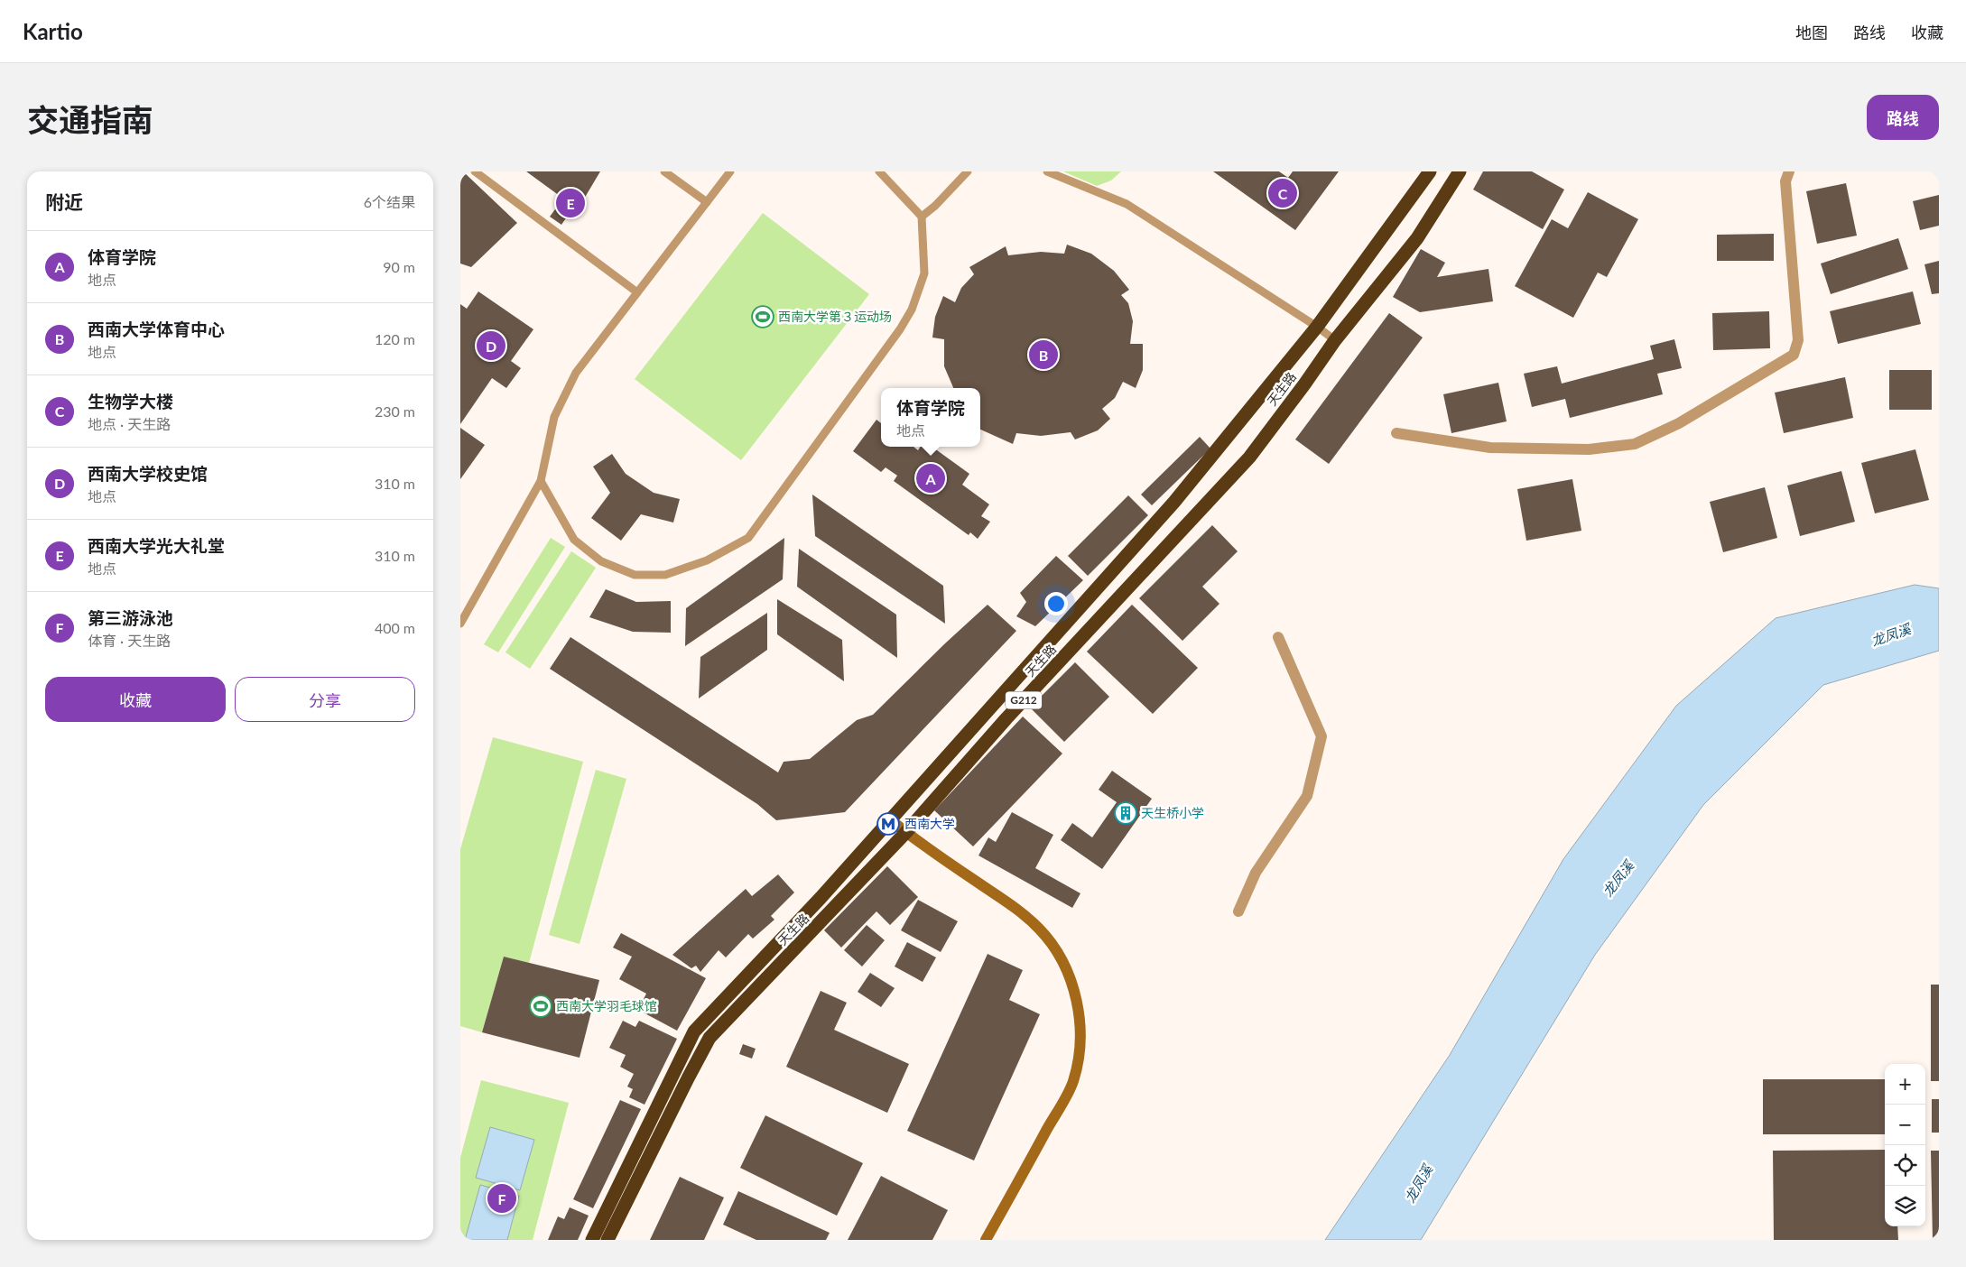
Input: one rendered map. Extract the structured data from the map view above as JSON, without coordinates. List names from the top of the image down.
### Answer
{
  "streets": {
    "highway": ["天生路", "G212"]
  },
  "water": ["龙凤溪"],
  "places": {
    "sports": ["西南大学第３运动场", "西南大学羽毛球馆"],
    "building": ["天生桥小学"],
    "metro station": ["西南大学"]
  },
  "page": {
    "header": "Kartio",
    "nav": ["地图", "路线", "收藏"],
    "title": "交通指南",
    "buttons": [
      "路线",
      ["收藏", "分享"]
    ],
    "heading": ["附近", "6个结果"],
    "pins": [
      "C",
      "E",
      "D",
      "B",
      "A",
      "F"
    ],
    "list": [
      {
        "mark": "A",
        "name": "体育学院",
        "note": "地点",
        "value": "90 m"
      },
      {
        "mark": "B",
        "name": "西南大学体育中心",
        "note": "地点",
        "value": "120 m"
      },
      {
        "mark": "C",
        "name": "生物学大楼",
        "note": "地点 · 天生路",
        "value": "230 m"
      },
      {
        "mark": "D",
        "name": "西南大学校史馆",
        "note": "地点",
        "value": "310 m"
      },
      {
        "mark": "E",
        "name": "西南大学光大礼堂",
        "note": "地点",
        "value": "310 m"
      },
      {
        "mark": "F",
        "name": "第三游泳池",
        "note": "体育 · 天生路",
        "value": "400 m"
      }
    ],
    "popup": ["体育学院", "地点"],
    "map_buttons": ["+", "−"]
  }
}
